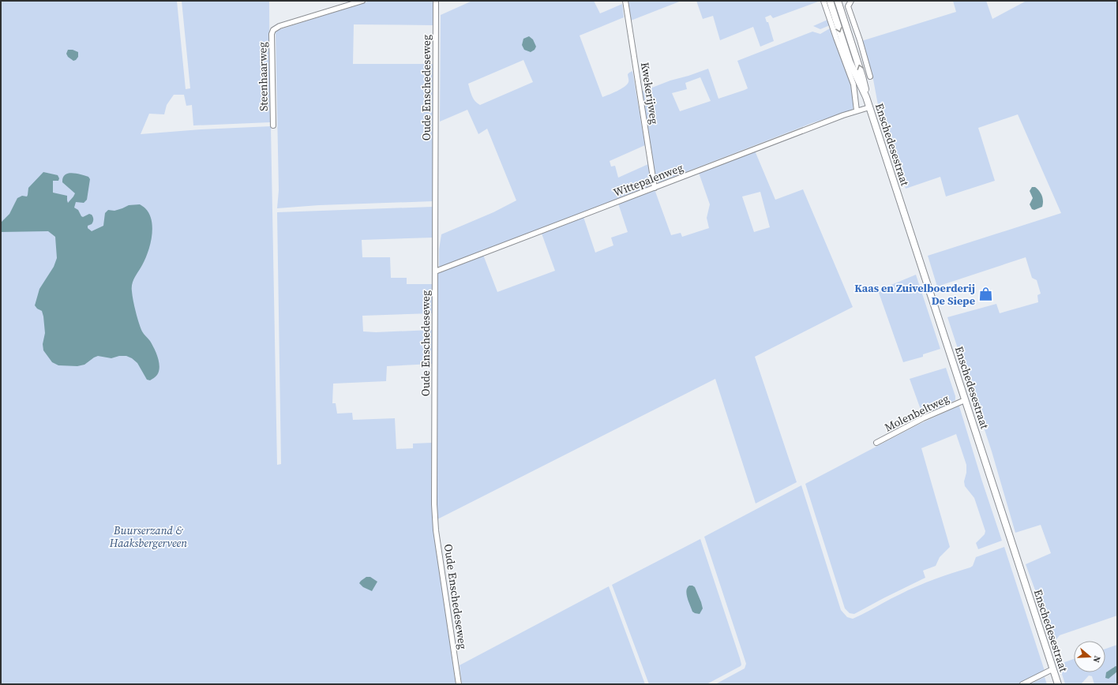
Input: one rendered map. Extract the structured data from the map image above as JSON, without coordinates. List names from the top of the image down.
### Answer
{
  "streets": {
    "street": [
      "Steenhaarweg",
      "Oude Enschedeseweg",
      "Kwekerijweg",
      "Enschedesestraat",
      "Wittepalenweg",
      "Molenbeltweg"
    ]
  },
  "crossings": [
    ["Oude Enschedeseweg", "Wittepalenweg"],
    ["Kwekerijweg", "Wittepalenweg"],
    ["Enschedesestraat", "Wittepalenweg"],
    ["Enschedesestraat", "Molenbeltweg"]
  ],
  "parks": ["Buurserzand & Haaksbergerveen"],
  "places": {
    "shop": ["Kaas en Zuivelboerderij De Siepe"]
  },
  "north": "right"
}
